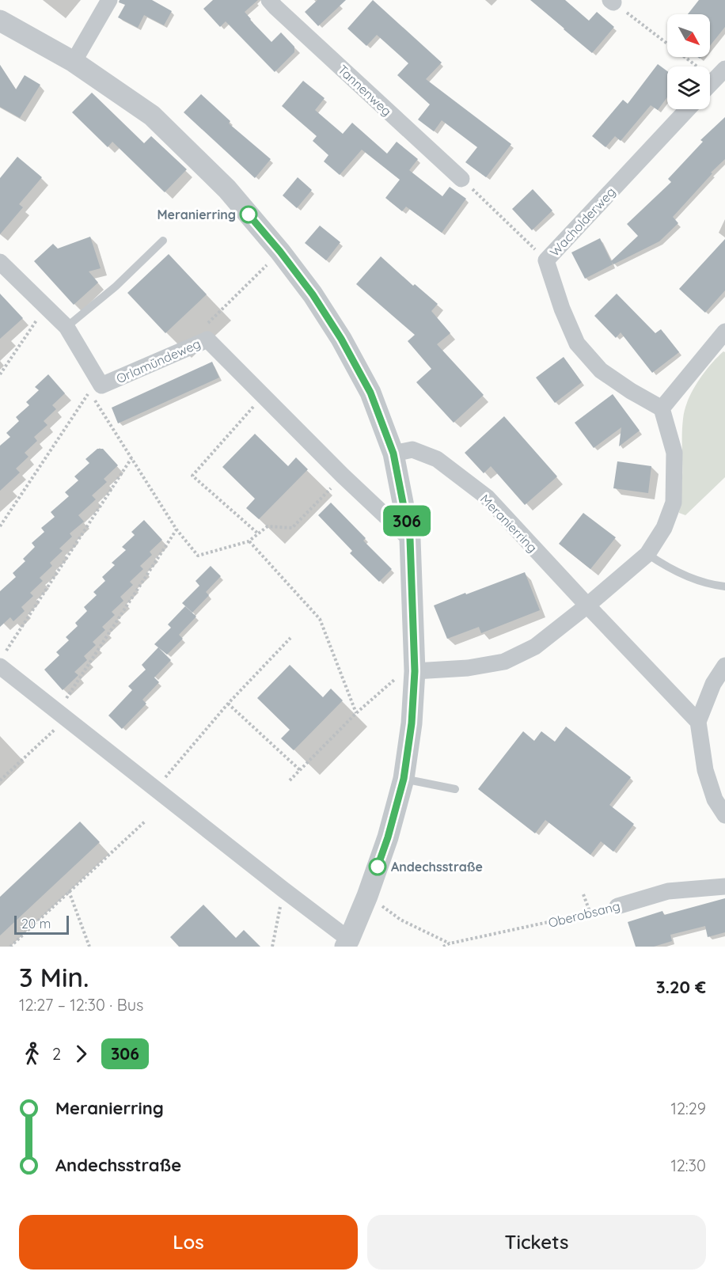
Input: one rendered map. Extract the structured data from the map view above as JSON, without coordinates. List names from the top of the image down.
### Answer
{
  "streets": {
    "street": [
      "Tannenweg",
      "Wacholderweg",
      "Orlamündeweg",
      "Meranierring",
      "Oberobsang"
    ]
  },
  "places": ["Meranierring", "Andechsstraße"],
  "lines": ["bus line 306"],
  "scale_bar": "20 m",
  "north": "bottom right",
  "page": {
    "on_map": "306",
    "scale": "20 m",
    "heading": ["3 Min.", "12:27 – 12:30 · Bus", "3.20 €"],
    "legs": ["2", "306"],
    "list": [
      {
        "name": "Meranierring",
        "value": "12:29"
      },
      {
        "name": "Andechsstraße",
        "value": "12:30"
      }
    ],
    "buttons": ["Los", "Tickets"]
  }
}
